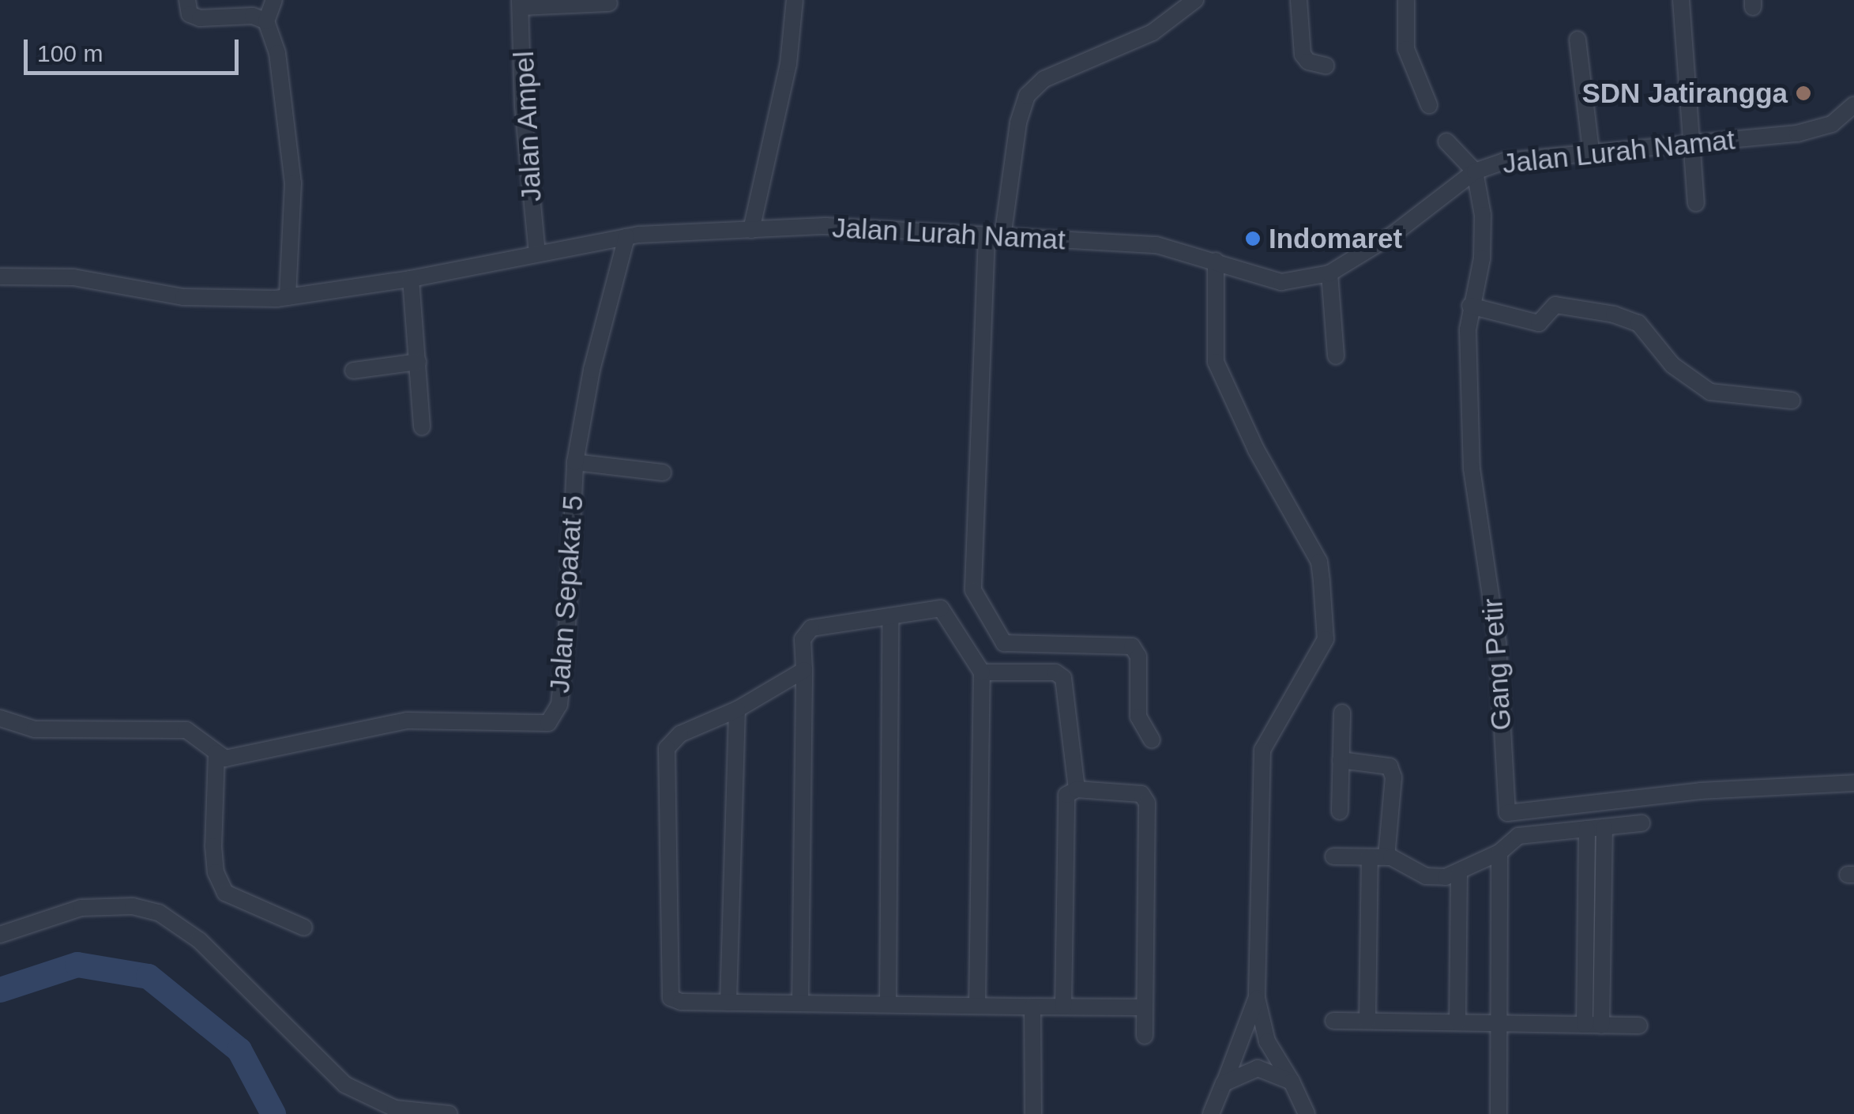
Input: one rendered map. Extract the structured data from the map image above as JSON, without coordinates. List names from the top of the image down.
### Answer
{
  "streets": {
    "street": [
      "Jalan Ampel",
      "Jalan Lurah Namat",
      "Jalan Sepakat 5",
      "Gang Petir"
    ]
  },
  "crossings": [
    ["Jalan Ampel", "Jalan Lurah Namat"],
    ["Jalan Lurah Namat", "Jalan Sepakat 5"],
    ["Jalan Lurah Namat", "Gang Petir"]
  ],
  "places": ["SDN Jatirangga", "Indomaret"],
  "scale_bar": "100 m"
}
